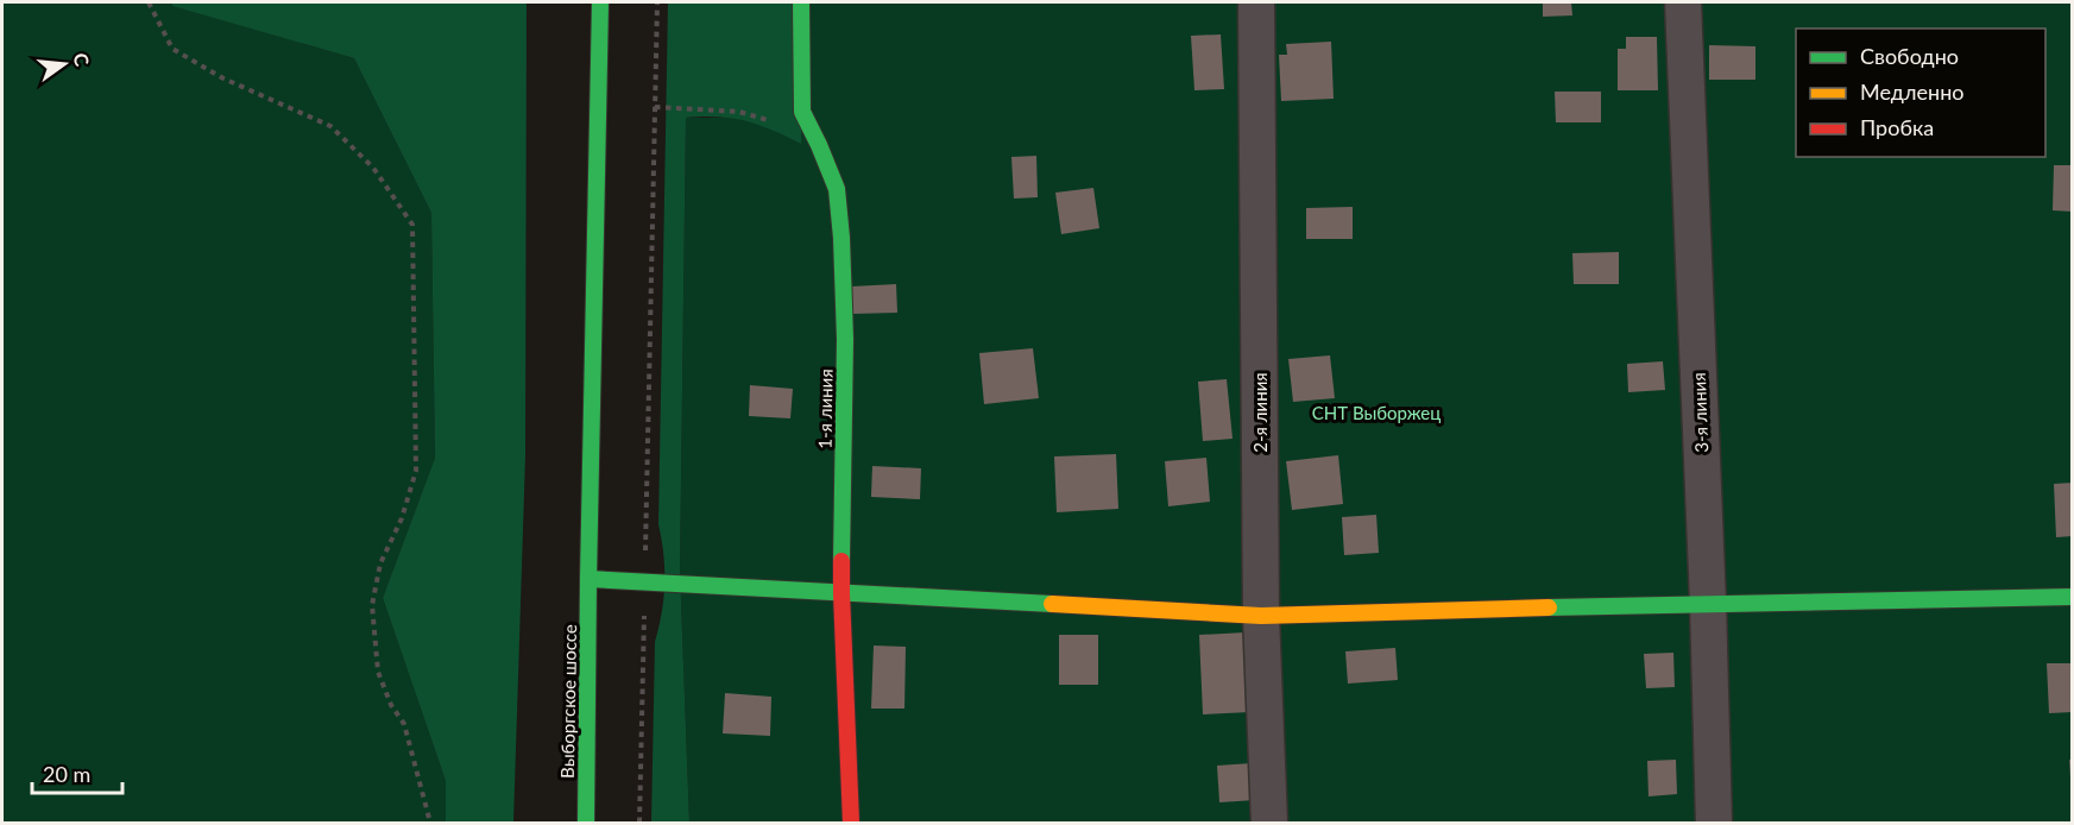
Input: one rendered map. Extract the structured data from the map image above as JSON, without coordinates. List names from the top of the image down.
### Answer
{
  "streets": {
    "street": [
      "1-я линия",
      "2-я линия",
      "3-я линия",
      "Выборгское шоссе"
    ]
  },
  "parks": ["СНТ Выборжец"],
  "legend": ["Свободно", "Медленно", "Пробка"],
  "scale_bar": "20 m",
  "north": "right"
}
